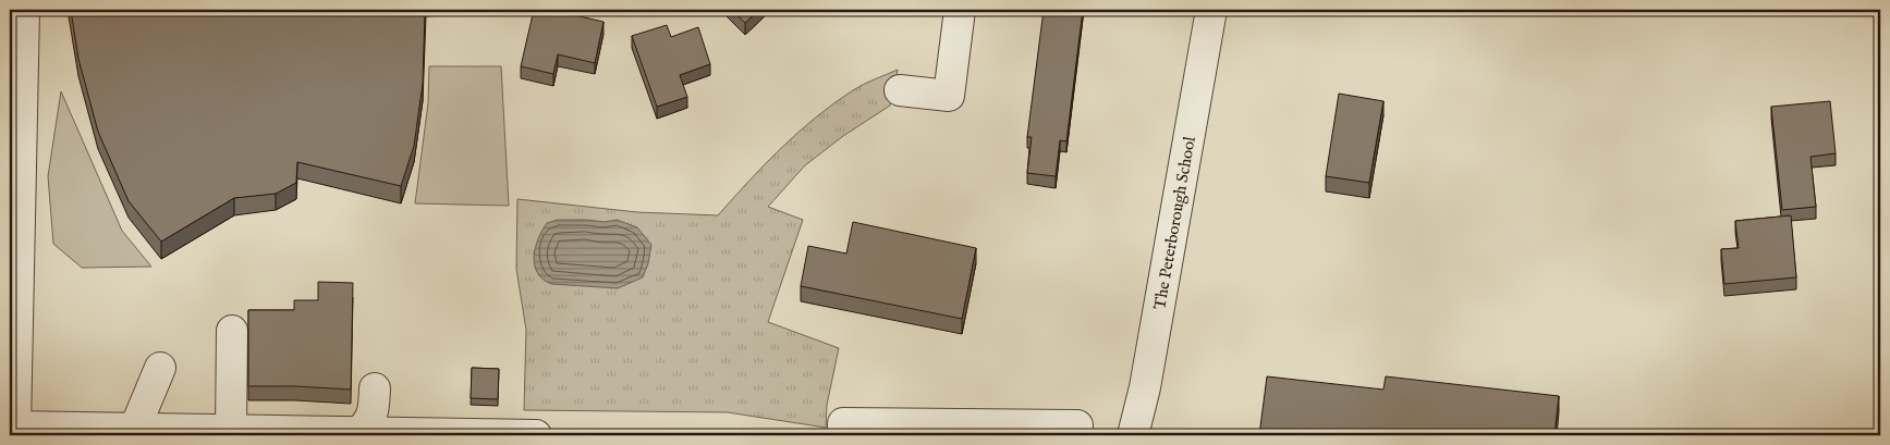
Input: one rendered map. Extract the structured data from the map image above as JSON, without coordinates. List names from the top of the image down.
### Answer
{
  "streets": {
    "street": ["The Peterborough School"]
  }
}
